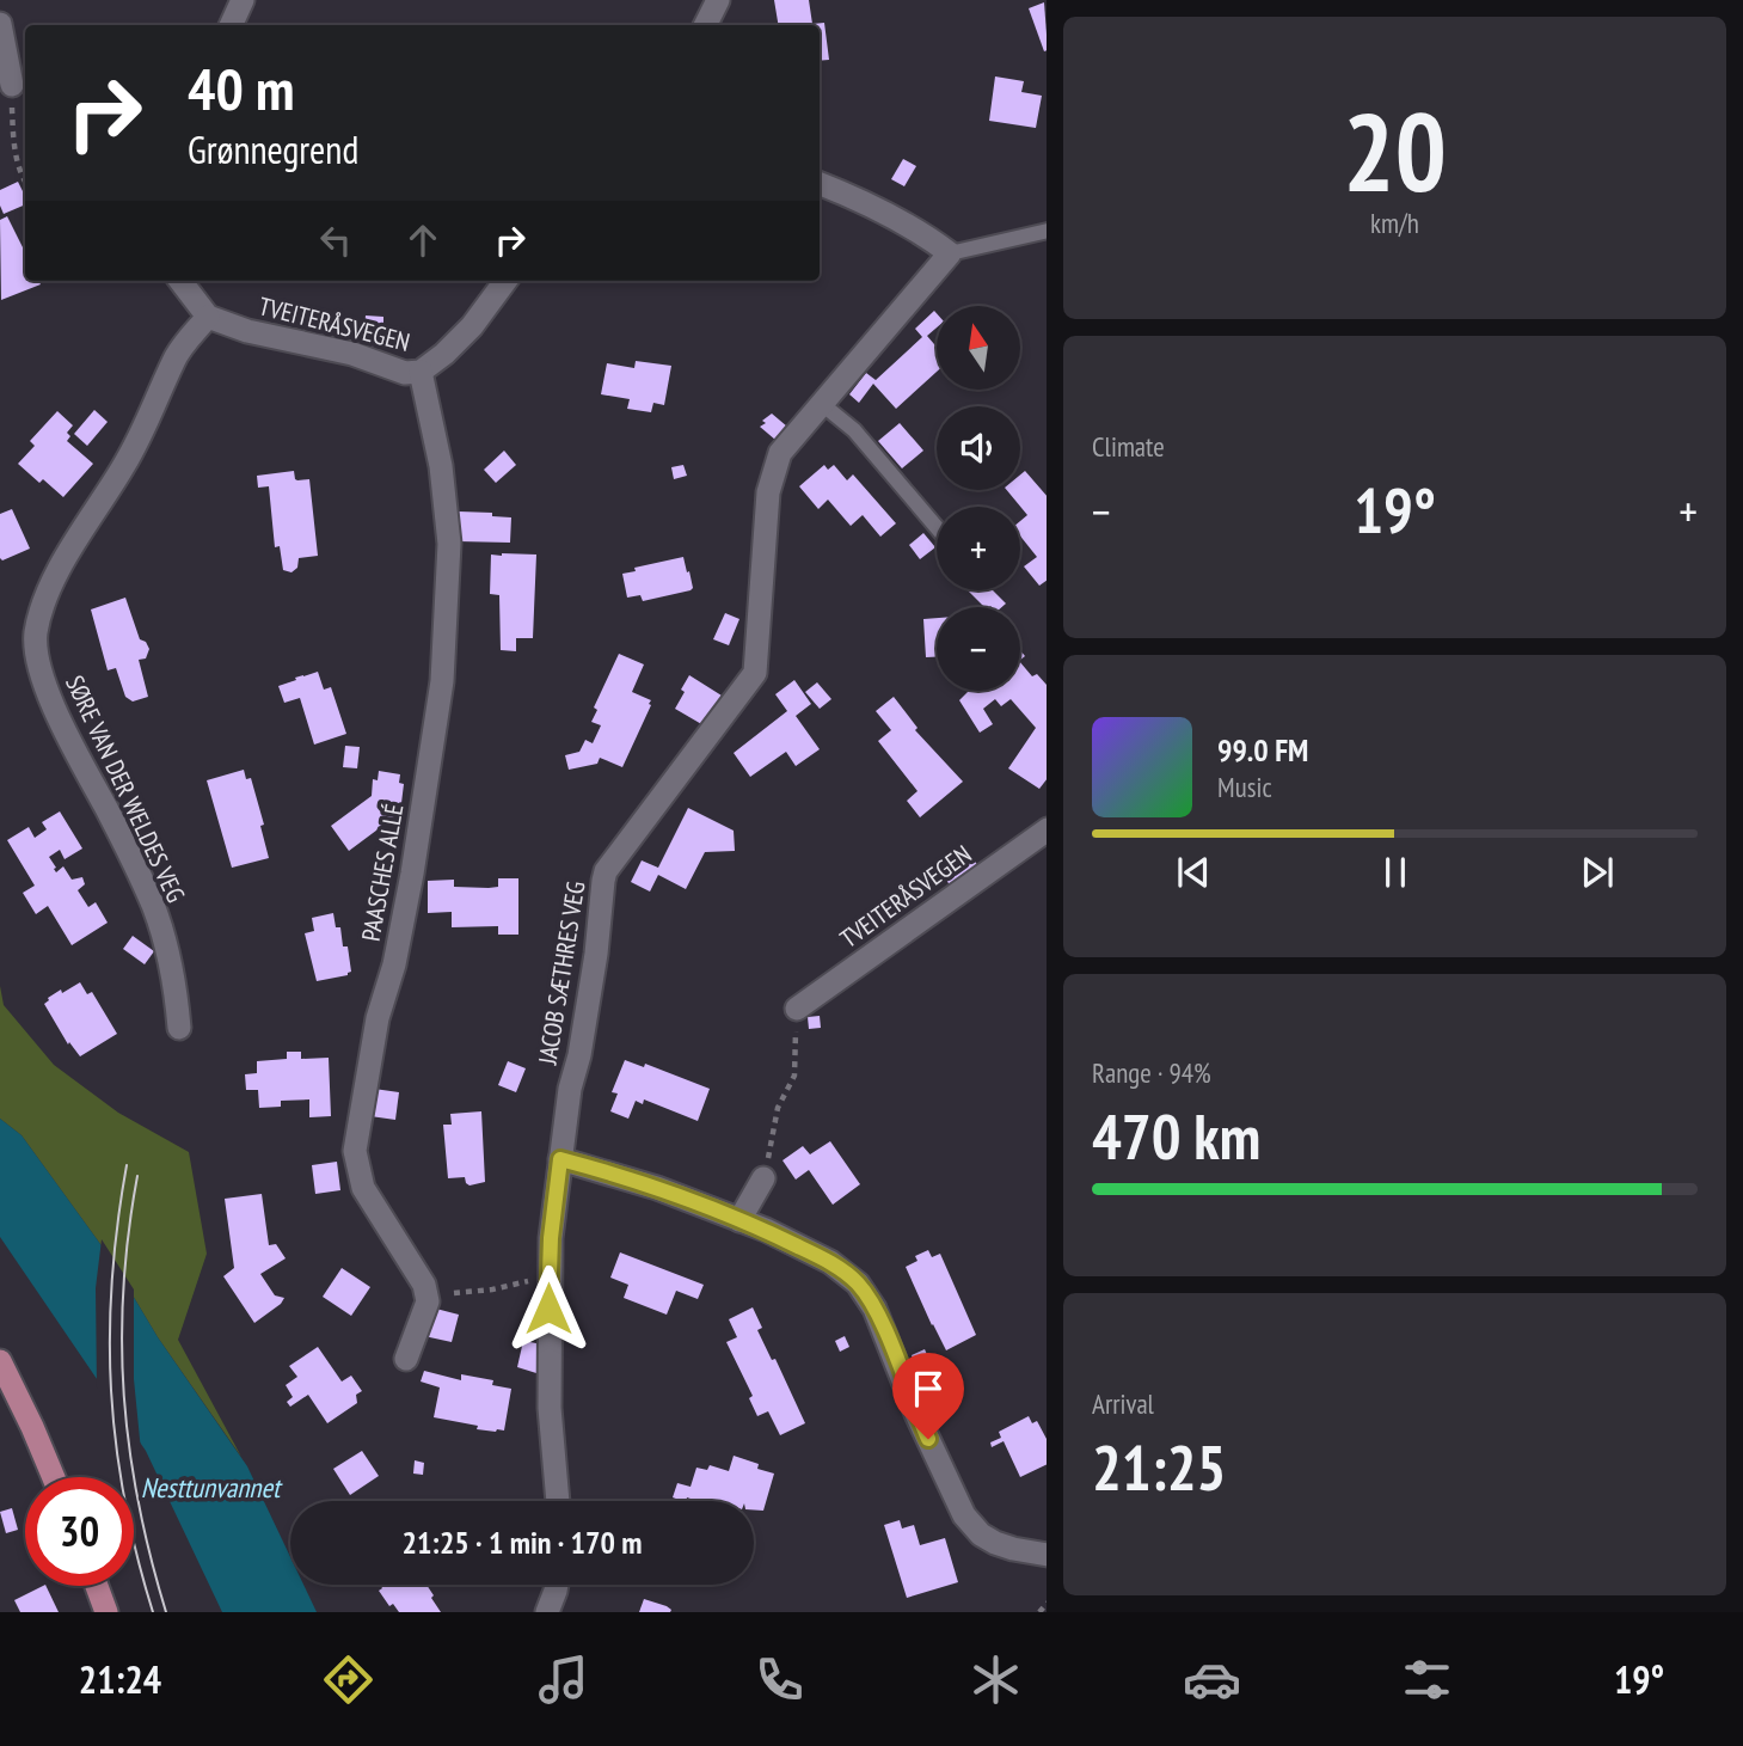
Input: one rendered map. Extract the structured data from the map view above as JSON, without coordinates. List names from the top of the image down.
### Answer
{
  "streets": {
    "street": [
      "TVEITERÅSVEGEN",
      "SØRE VAN DER WELDES VEG",
      "PAASCHES ALLÉ",
      "JACOB SÆTHRES VEG"
    ]
  },
  "crossings": [
    ["TVEITERÅSVEGEN", "SØRE VAN DER WELDES VEG"],
    ["TVEITERÅSVEGEN", "PAASCHES ALLÉ"]
  ],
  "water": ["Nesttunvannet"],
  "north": "top",
  "page": {
    "tile": [
      ["20", "km/h"],
      "Climate",
      ["Range · 94%", "470 km"],
      ["Arrival", "21:25"]
    ],
    "turn": ["40 m", "Grønnegrend"],
    "map_buttons": ["+", "−"],
    "heat": ["−", "19°", "+"],
    "song": ["99.0 FM", "Music"],
    "limit": "30",
    "trip": "21:25 · 1 min · 170 m",
    "tabs": ["21:24", "19°"]
  }
}
